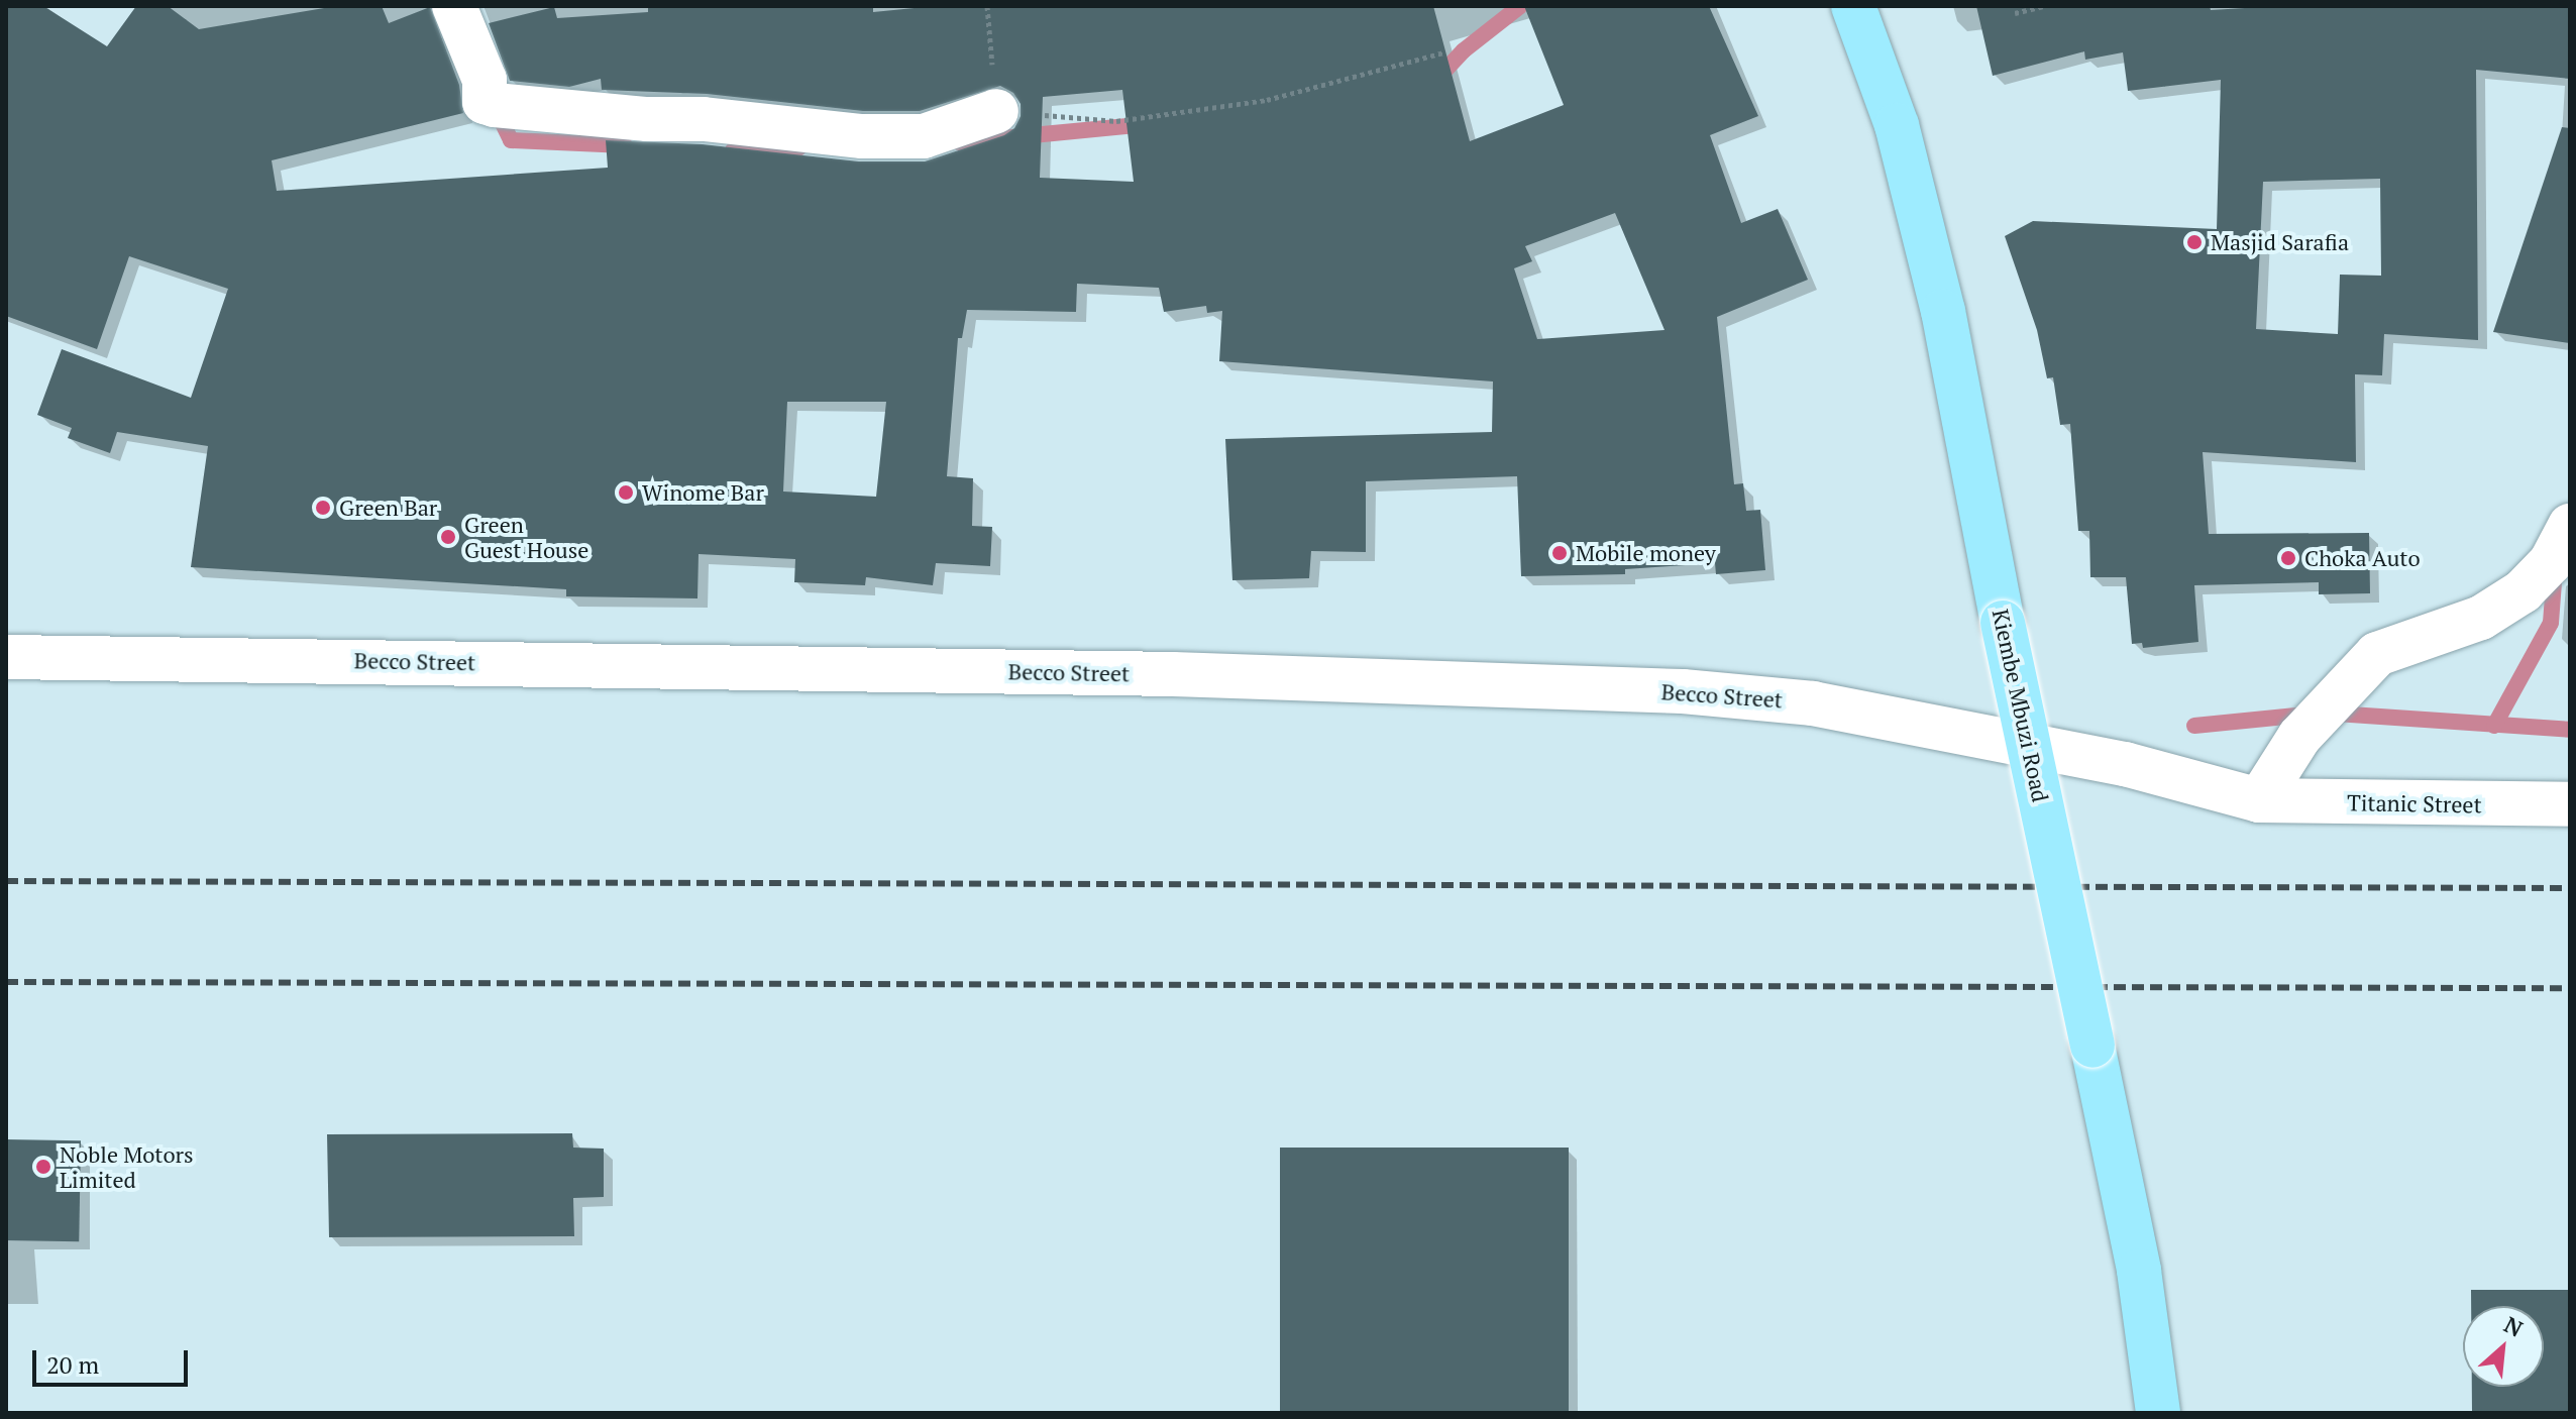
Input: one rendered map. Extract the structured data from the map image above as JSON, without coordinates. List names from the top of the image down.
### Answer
{
  "streets": {
    "main road": ["Kiembe Mbuzi Road"],
    "street": ["Becco Street", "Titanic Street"]
  },
  "crossings": [
    ["Becco Street", "Titanic Street"]
  ],
  "places": [
    "Masjid Sarafia",
    "Winome Bar",
    "Green Bar",
    "Green Guest House",
    "Mobile money",
    "Choka Auto",
    "Noble Motors Limited"
  ],
  "scale_bar": "20 m",
  "north": "top right"
}
